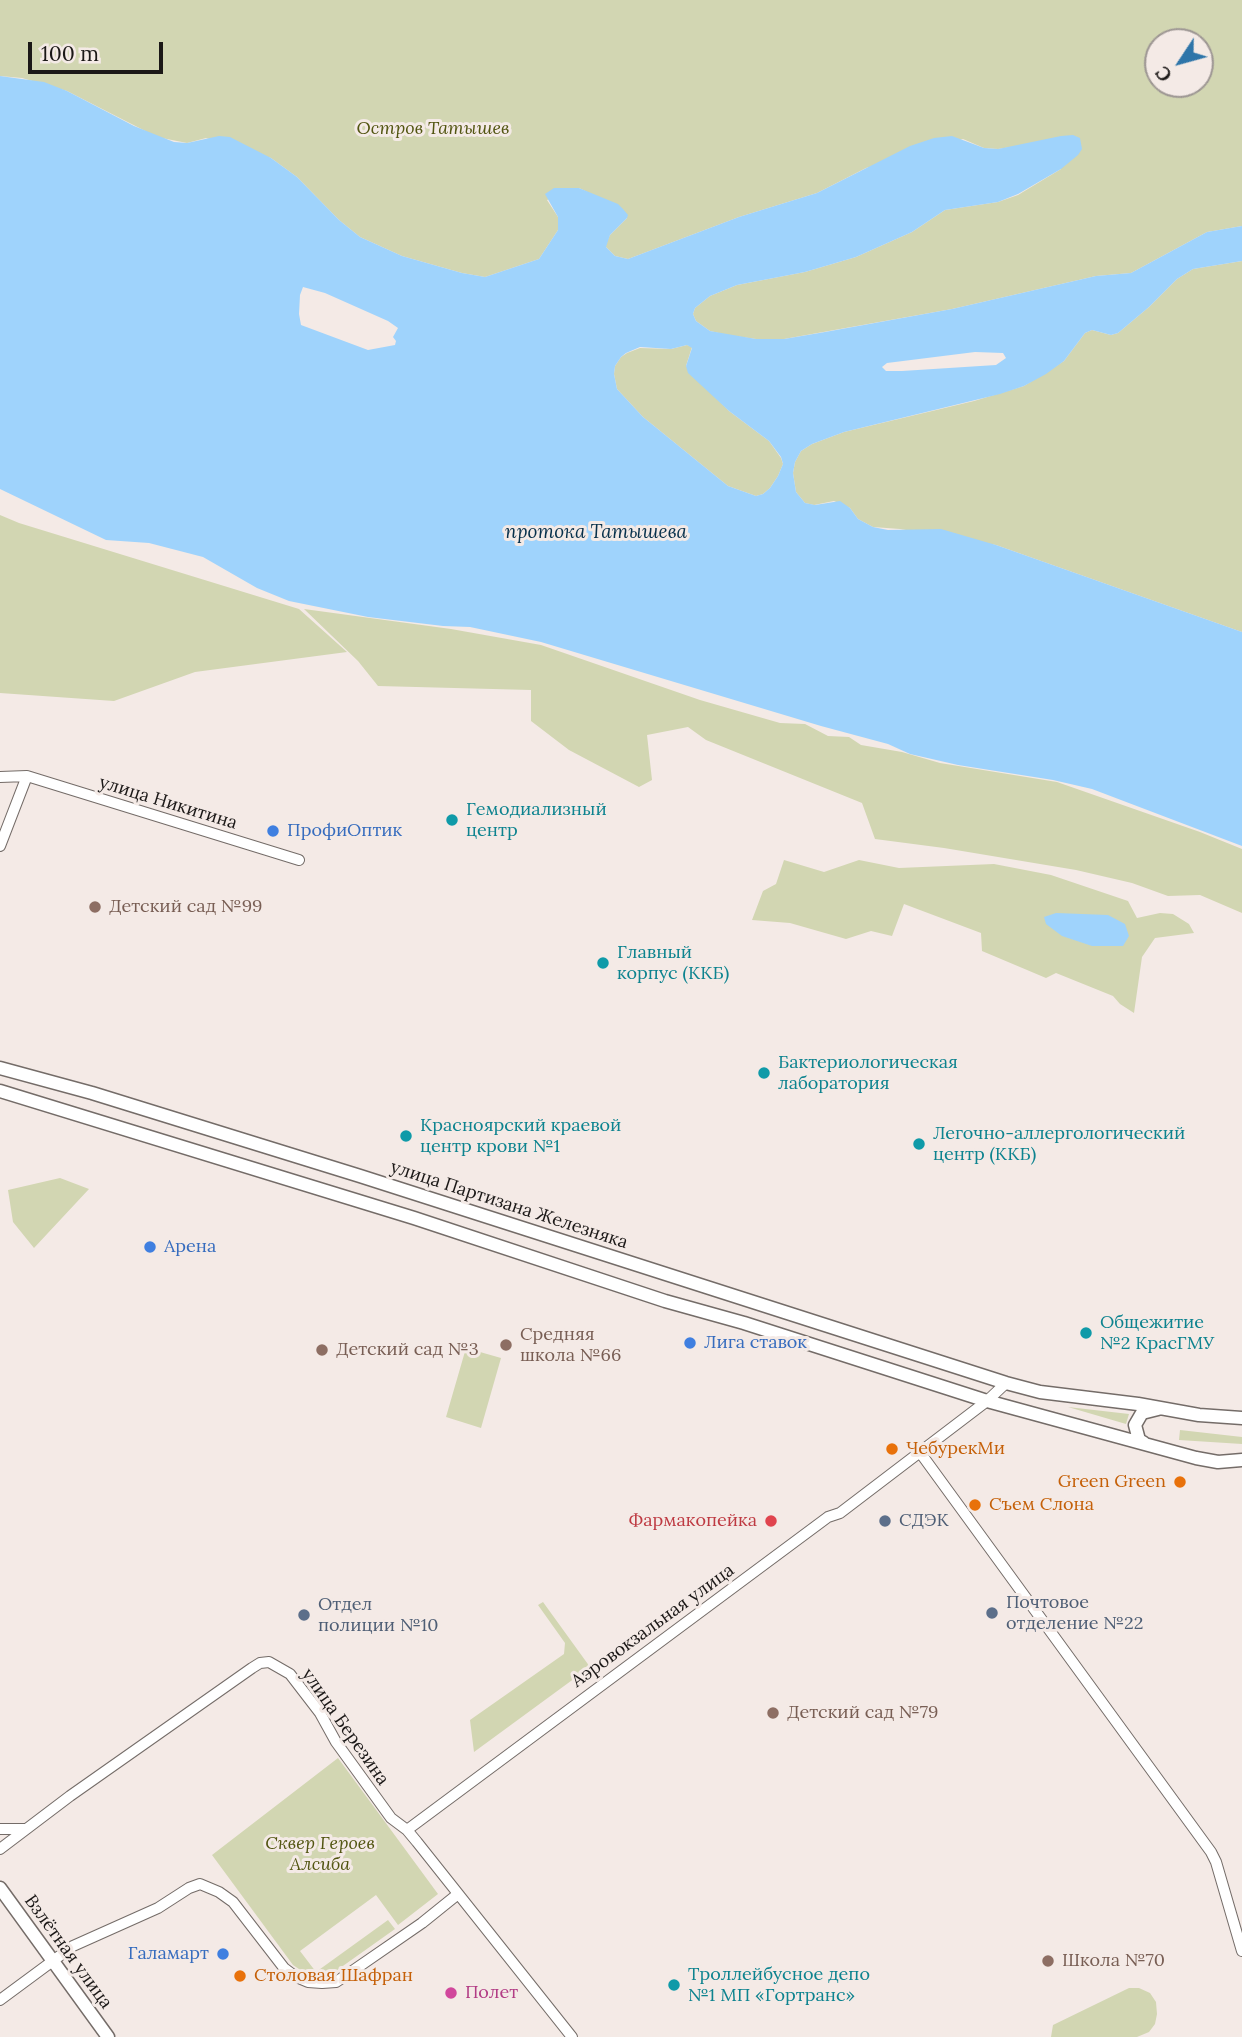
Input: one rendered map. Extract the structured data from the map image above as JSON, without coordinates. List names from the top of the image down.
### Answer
{
  "streets": {
    "main road": ["улица Партизана Железняка", "Взлётная улица"],
    "street": ["улица Никитина", "Аэровокзальная улица", "улица Березина"]
  },
  "crossings": [
    ["Аэровокзальная улица", "улица Березина"]
  ],
  "water": ["протока Татышева"],
  "parks": ["Остров Татышев", "Сквер Героев Алсиба"],
  "places": [
    "Гемодиализный центр",
    "ПрофиОптик",
    "Детский сад №99",
    "Главный корпус (ККБ)",
    "Бактериологическая лаборатория",
    "Красноярский краевой центр крови №1",
    "Легочно-аллергологический центр (ККБ)",
    "Арена",
    "Общежитие №2 КрасГМУ",
    "Лига ставок",
    "Средняя школа №66",
    "Детский сад №3",
    "ЧебурекМи",
    "Green Green",
    "Съем Слона",
    "Фармакопейка",
    "СДЭК",
    "Почтовое отделение №22",
    "Отдел полиции №10",
    "Детский сад №79",
    "Галамарт",
    "Школа №70",
    "Столовая Шафран",
    "Троллейбусное депо №1 МП «Гортранс»",
    "Полет"
  ],
  "scale_bar": "100 m",
  "north": "bottom left"
}
